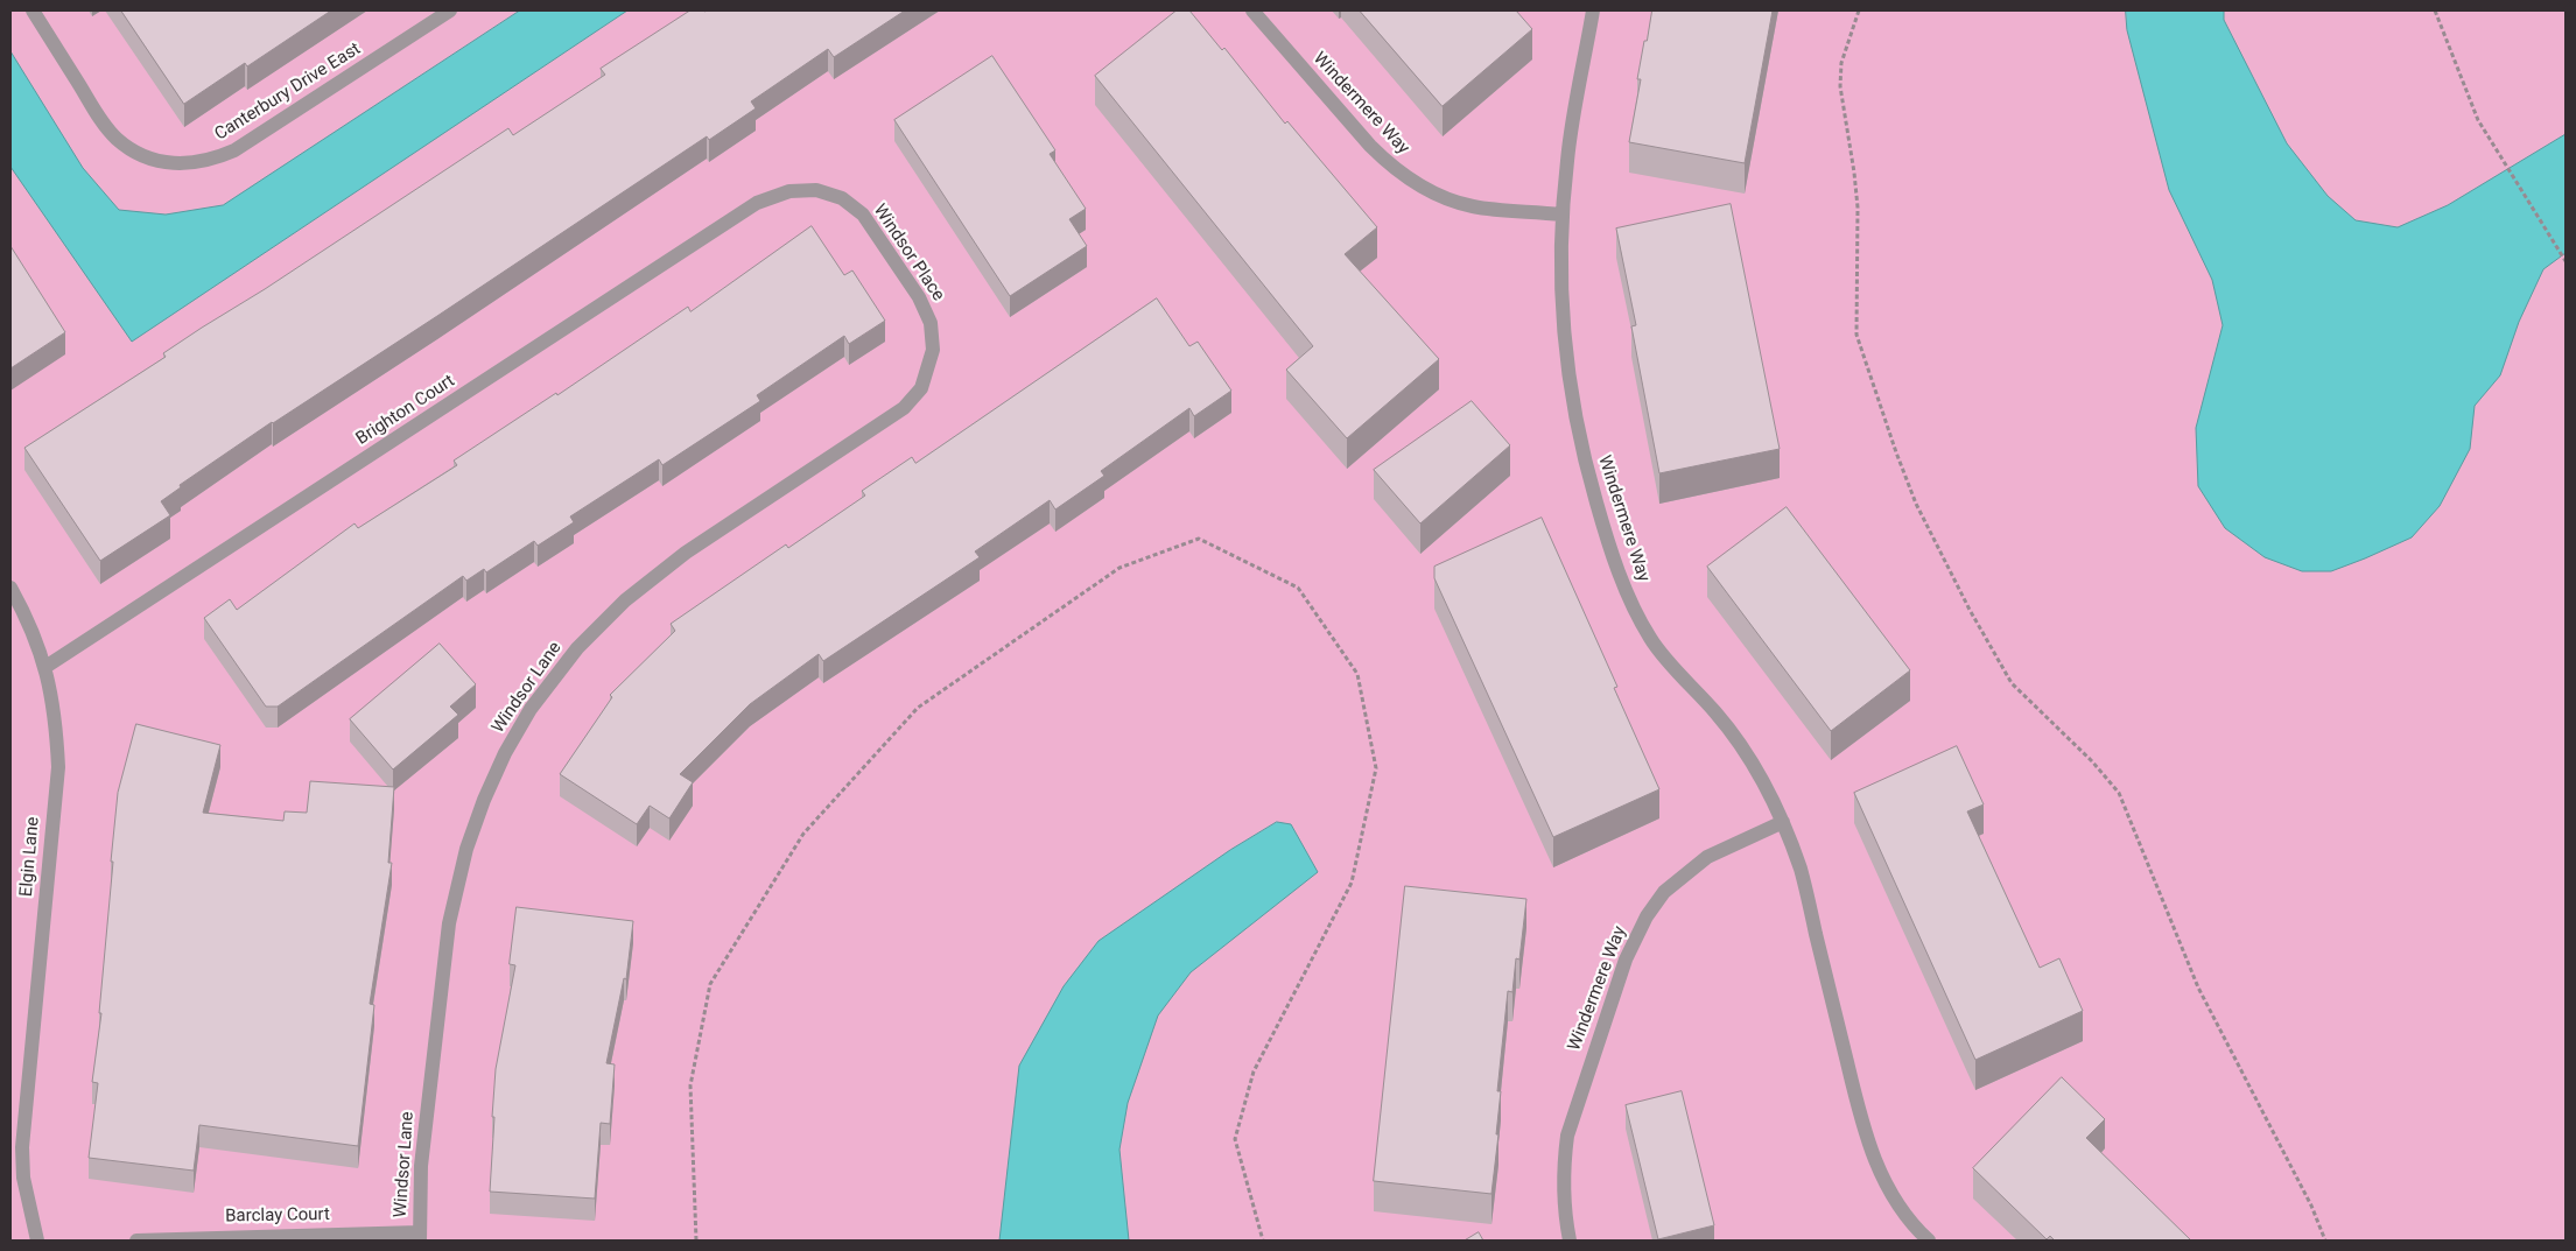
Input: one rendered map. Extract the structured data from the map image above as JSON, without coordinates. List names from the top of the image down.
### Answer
{
  "streets": {
    "street": [
      "Canterbury Drive East",
      "Windermere Way",
      "Windsor Place",
      "Brighton Court",
      "Windsor Lane",
      "Elgin Lane",
      "Barclay Court"
    ]
  },
  "crossings": [
    ["Windsor Place", "Brighton Court"],
    ["Windsor Place", "Windsor Lane"],
    ["Brighton Court", "Elgin Lane"],
    ["Windsor Lane", "Barclay Court"]
  ]
}
